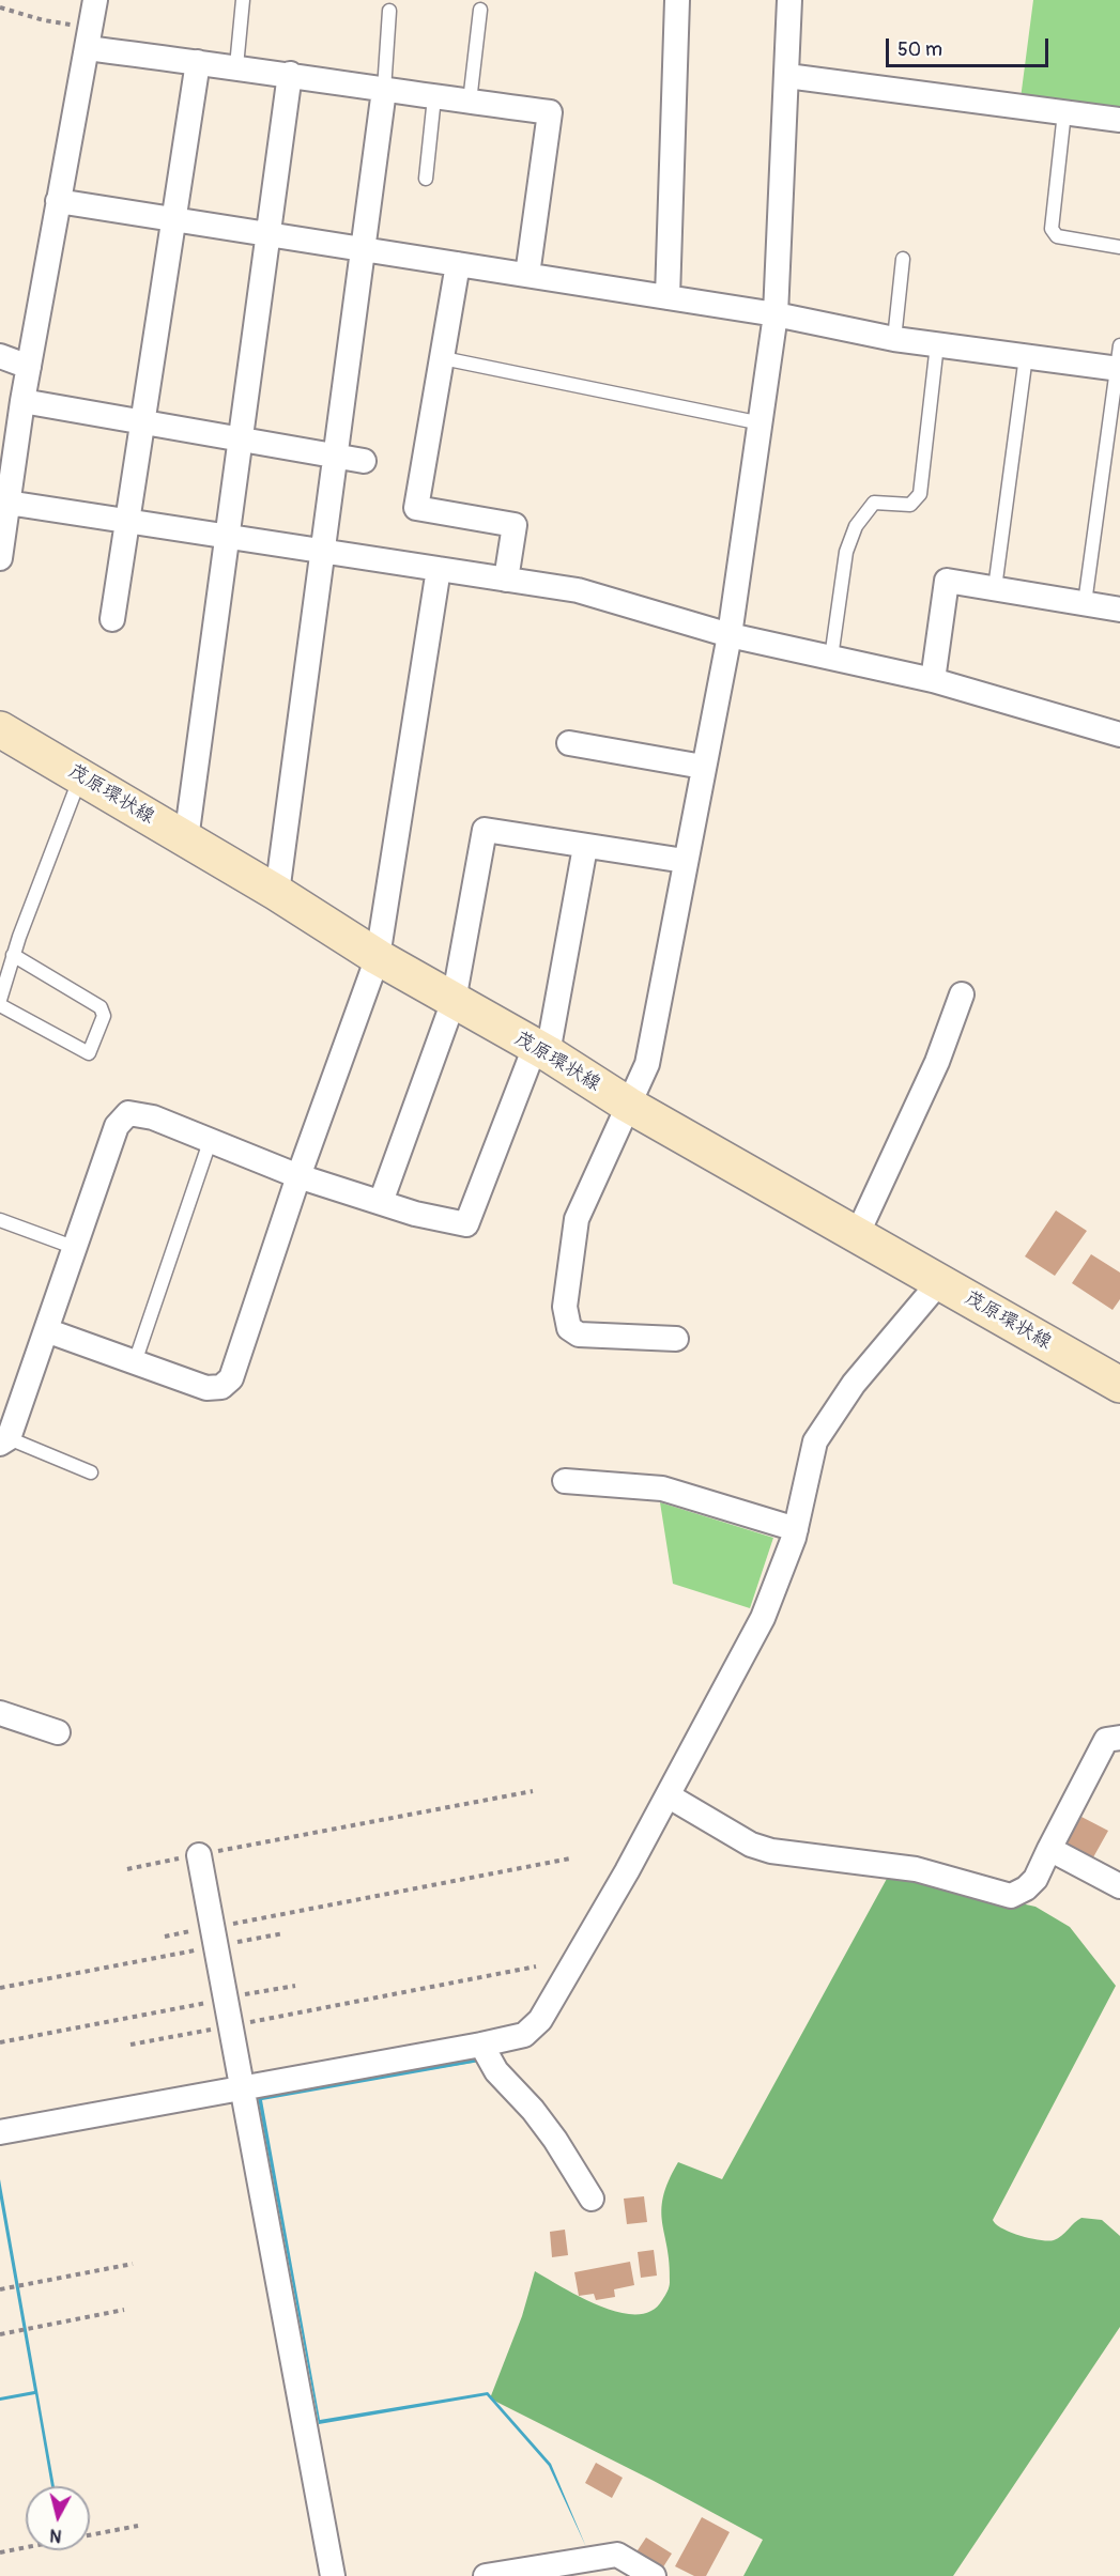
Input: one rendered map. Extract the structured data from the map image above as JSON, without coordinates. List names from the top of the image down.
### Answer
{
  "streets": {
    "main road": ["茂原環状線"]
  },
  "scale_bar": "50 m",
  "north": "bottom"
}
